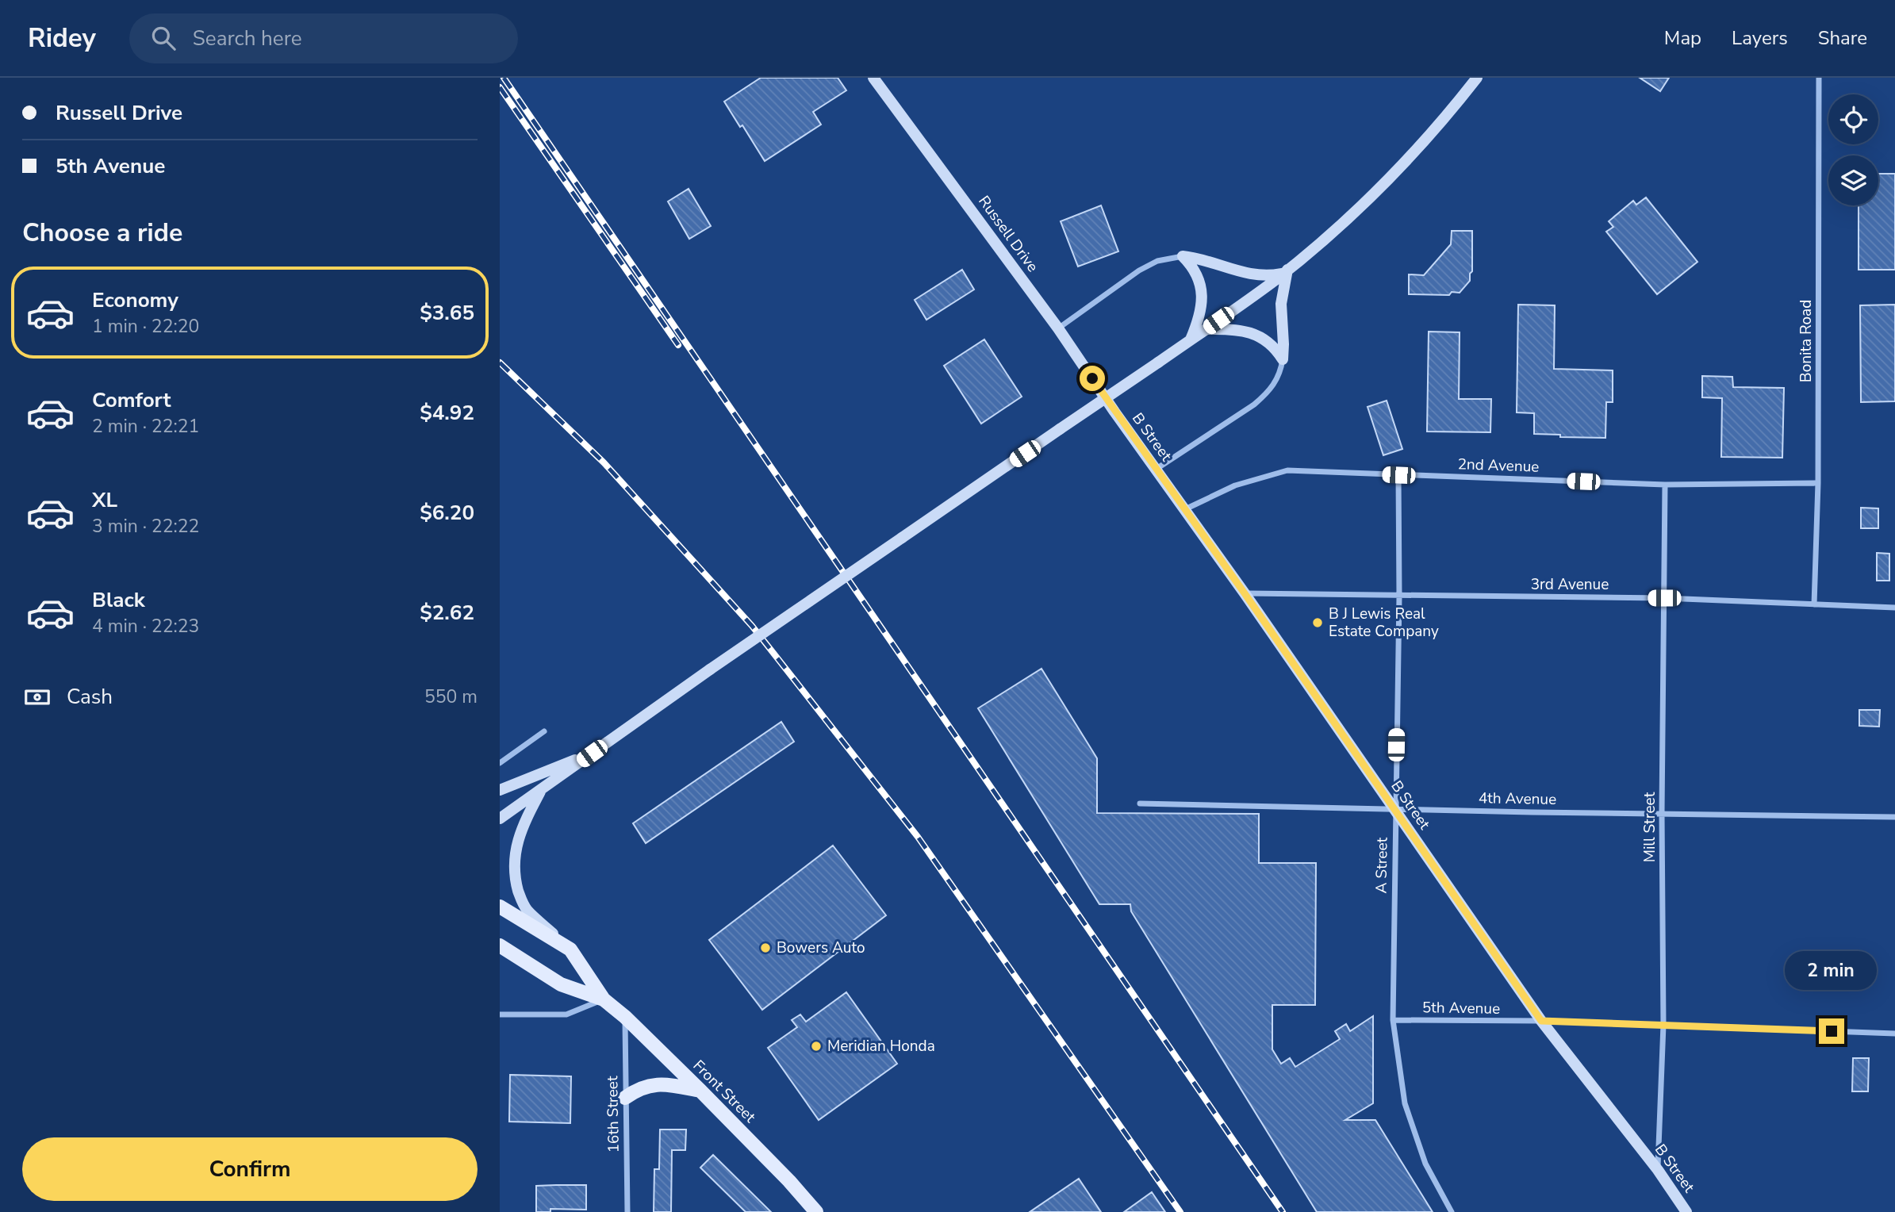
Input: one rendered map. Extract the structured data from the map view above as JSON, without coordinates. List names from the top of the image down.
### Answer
{
  "streets": {
    "main road": ["Russell Drive", "B Street", "Front Street"],
    "street": [
      "Bonita Road",
      "2nd Avenue",
      "3rd Avenue",
      "4th Avenue",
      "Mill Street",
      "A Street",
      "5th Avenue",
      "16th Street"
    ]
  },
  "crossings": [
    ["Russell Drive", "B Street"],
    ["Bonita Road", "2nd Avenue"],
    ["Bonita Road", "3rd Avenue"],
    ["B Street", "2nd Avenue"],
    ["B Street", "3rd Avenue"],
    ["B Street", "4th Avenue"],
    ["B Street", "Mill Street"],
    ["B Street", "A Street"],
    ["B Street", "5th Avenue"],
    ["2nd Avenue", "Mill Street"],
    ["2nd Avenue", "A Street"],
    ["3rd Avenue", "Mill Street"],
    ["3rd Avenue", "A Street"],
    ["4th Avenue", "Mill Street"],
    ["4th Avenue", "A Street"],
    ["Mill Street", "5th Avenue"],
    ["A Street", "5th Avenue"],
    ["Front Street", "16th Street"]
  ],
  "places": ["B J Lewis Real Estate Company", "Bowers Auto", "Meridian Honda"],
  "page": {
    "header": "Ridey",
    "search": "Search here",
    "nav": ["Map", "Layers", "Share"],
    "banner": ["Russell Drive", "5th Avenue"],
    "heading": "Choose a ride",
    "list": [
      {
        "name": "Economy",
        "note": "1 min · 22:20",
        "value": "$3.65"
      },
      {
        "name": "Comfort",
        "note": "2 min · 22:21",
        "value": "$4.92"
      },
      {
        "name": "XL",
        "note": "3 min · 22:22",
        "value": "$6.20"
      },
      {
        "name": "Black",
        "note": "4 min · 22:23",
        "value": "$2.62"
      }
    ],
    "pay": ["Cash", "550 m"],
    "bubble": "2 min",
    "buttons": "Confirm"
  }
}
